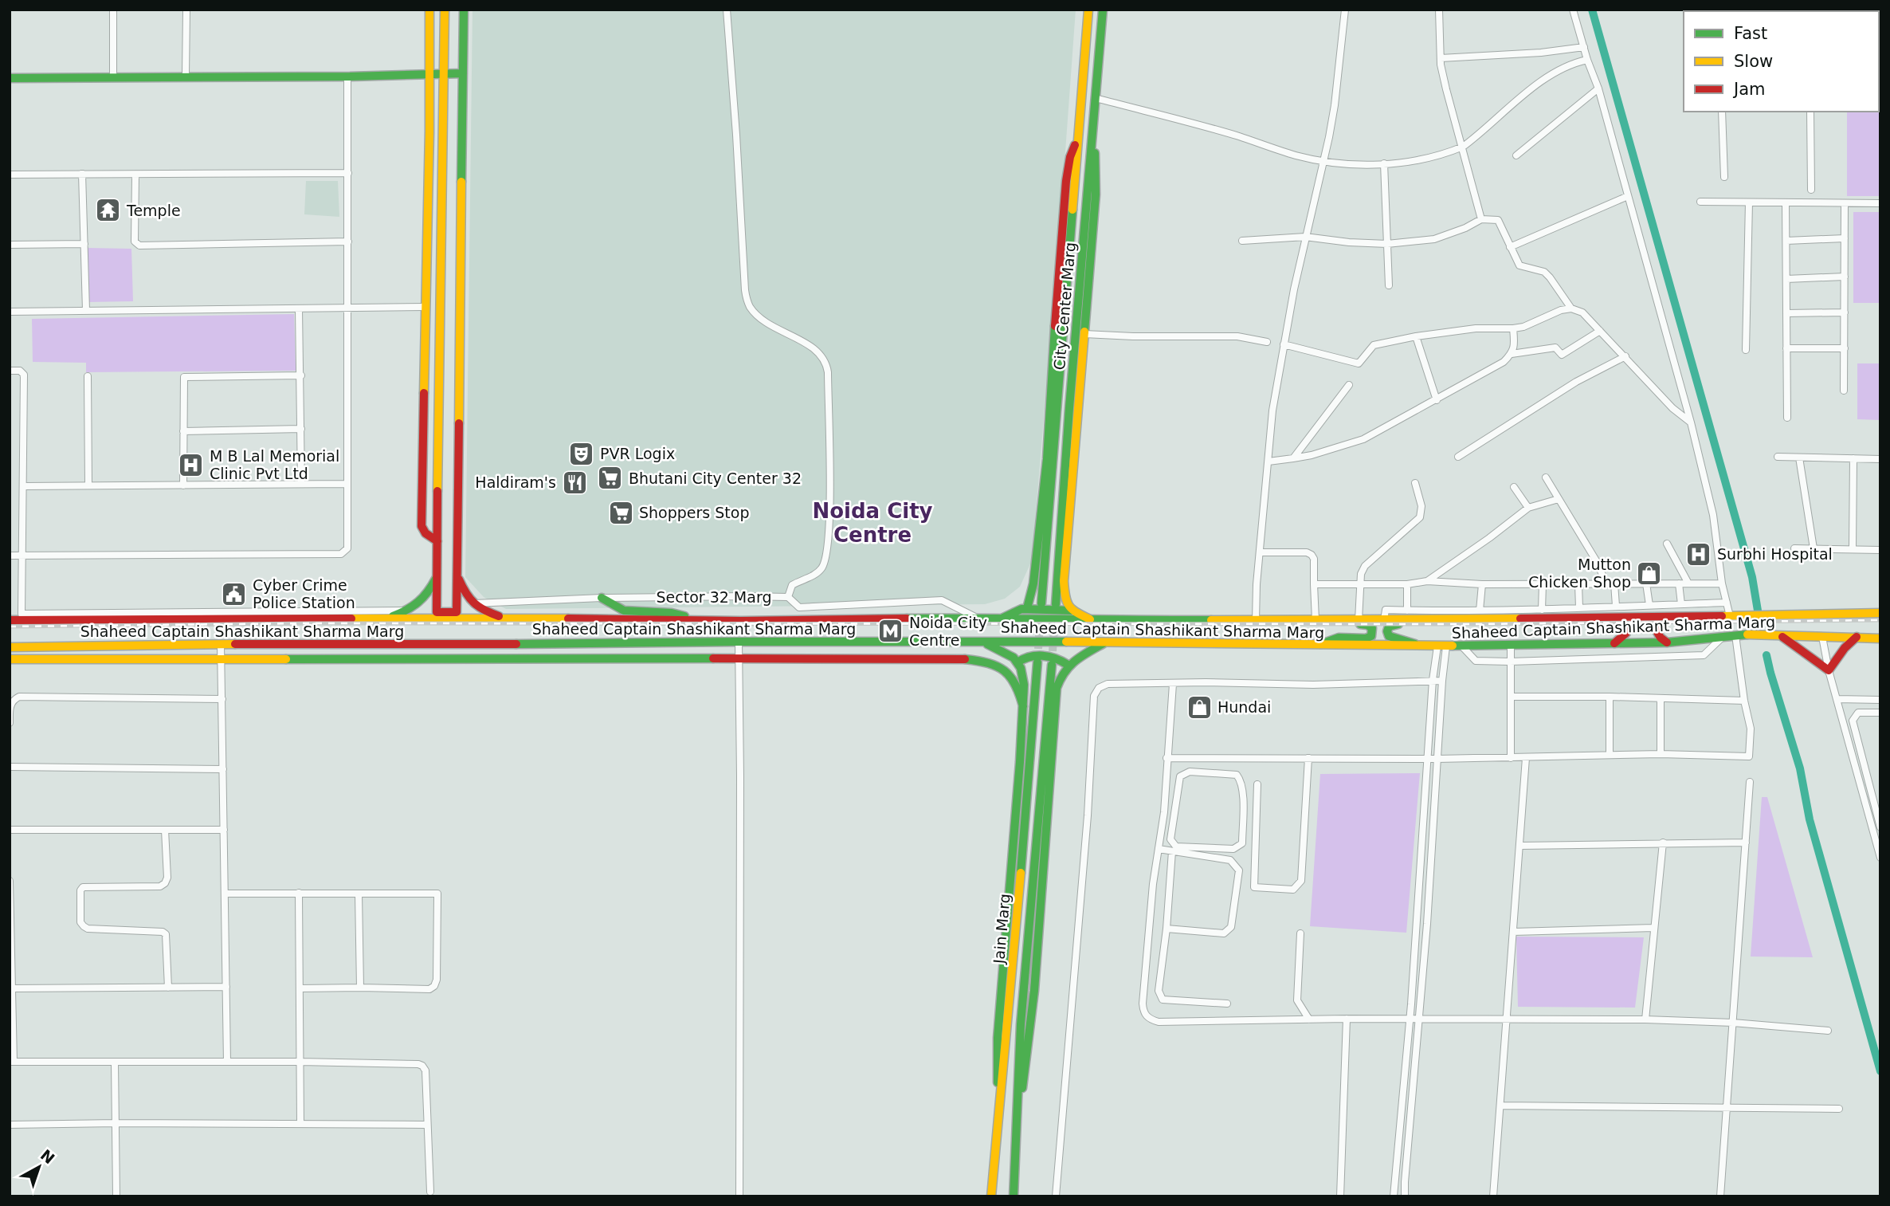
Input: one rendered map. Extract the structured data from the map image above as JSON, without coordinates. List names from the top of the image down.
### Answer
{
  "streets": {
    "main road": ["City Center Marg", "Shaheed Captain Shashikant Sharma Marg", "Jain Marg"],
    "street": ["Sector 32 Marg"]
  },
  "crossings": [
    ["Sector 32 Marg", "Shaheed Captain Shashikant Sharma Marg"]
  ],
  "districts": ["Noida City Centre"],
  "places": {
    "temple": ["Temple"],
    "theatre": ["PVR Logix"],
    "hospital": ["M B Lal Memorial Clinic Pvt Ltd", "Surbhi Hospital"],
    "supermarket": ["Bhutani City Center 32", "Shoppers Stop"],
    "restaurant": ["Haldiram's"],
    "shop": ["Mutton Chicken Shop", "Hundai"],
    "public building": ["Cyber Crime Police Station"],
    "metro station": ["Noida City Centre"]
  },
  "legend": ["Fast", "Slow", "Jam"],
  "north": "top right"
}
